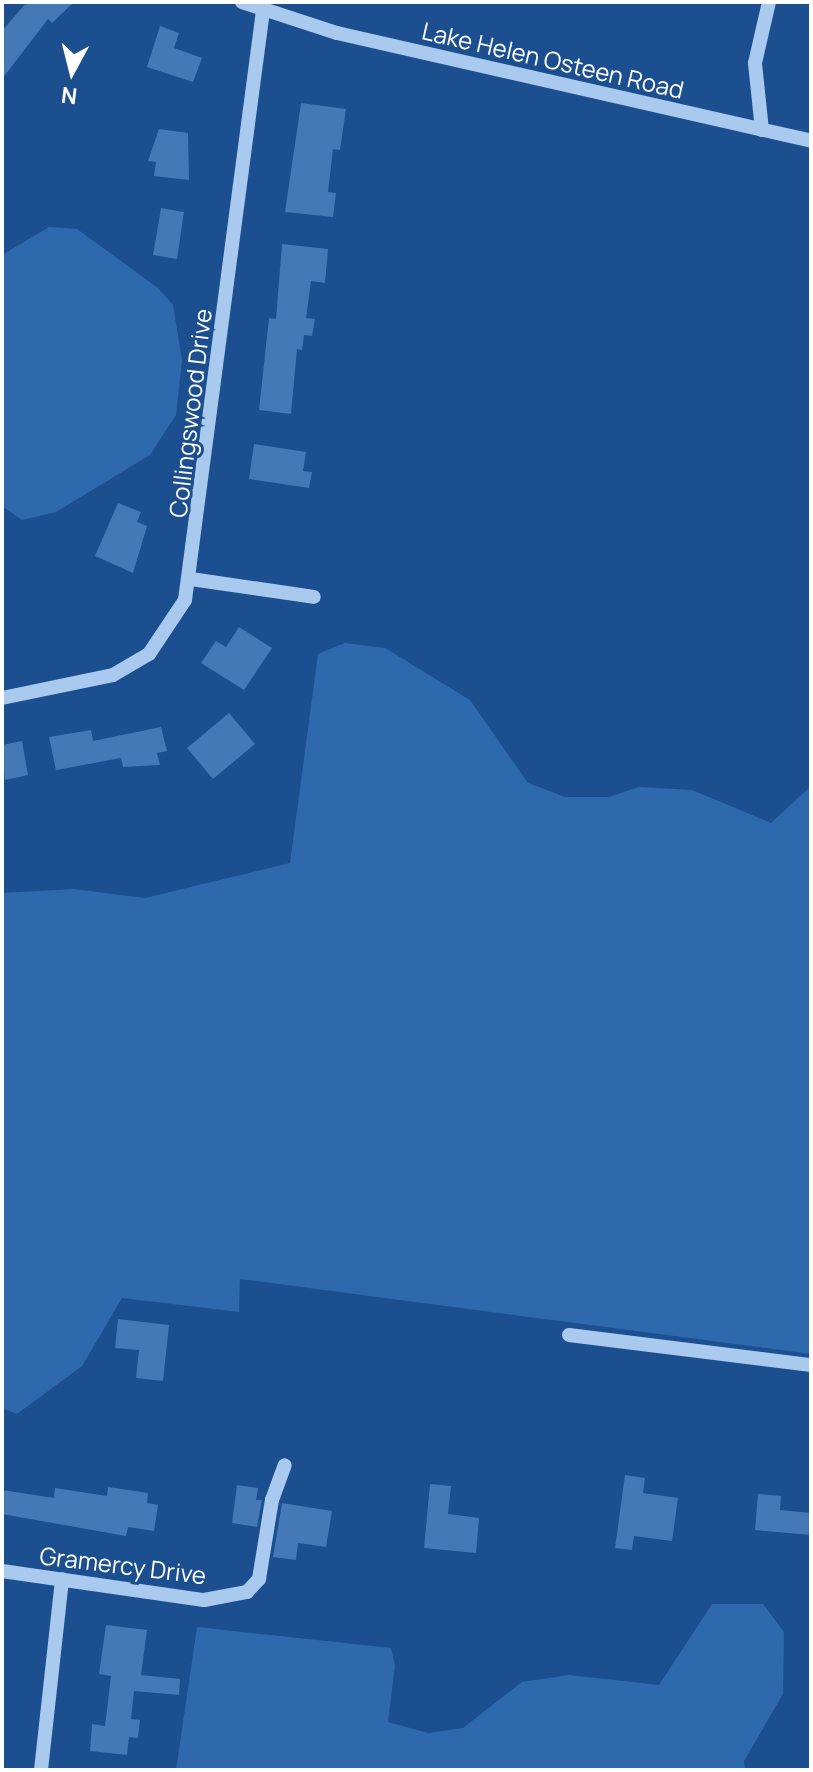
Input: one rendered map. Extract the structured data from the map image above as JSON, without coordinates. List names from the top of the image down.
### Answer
{
  "streets": {
    "street": ["Lake Helen Osteen Road", "Collingswood Drive", "Gramercy Drive"]
  },
  "crossings": [
    ["Lake Helen Osteen Road", "Collingswood Drive"]
  ],
  "north": "bottom"
}
